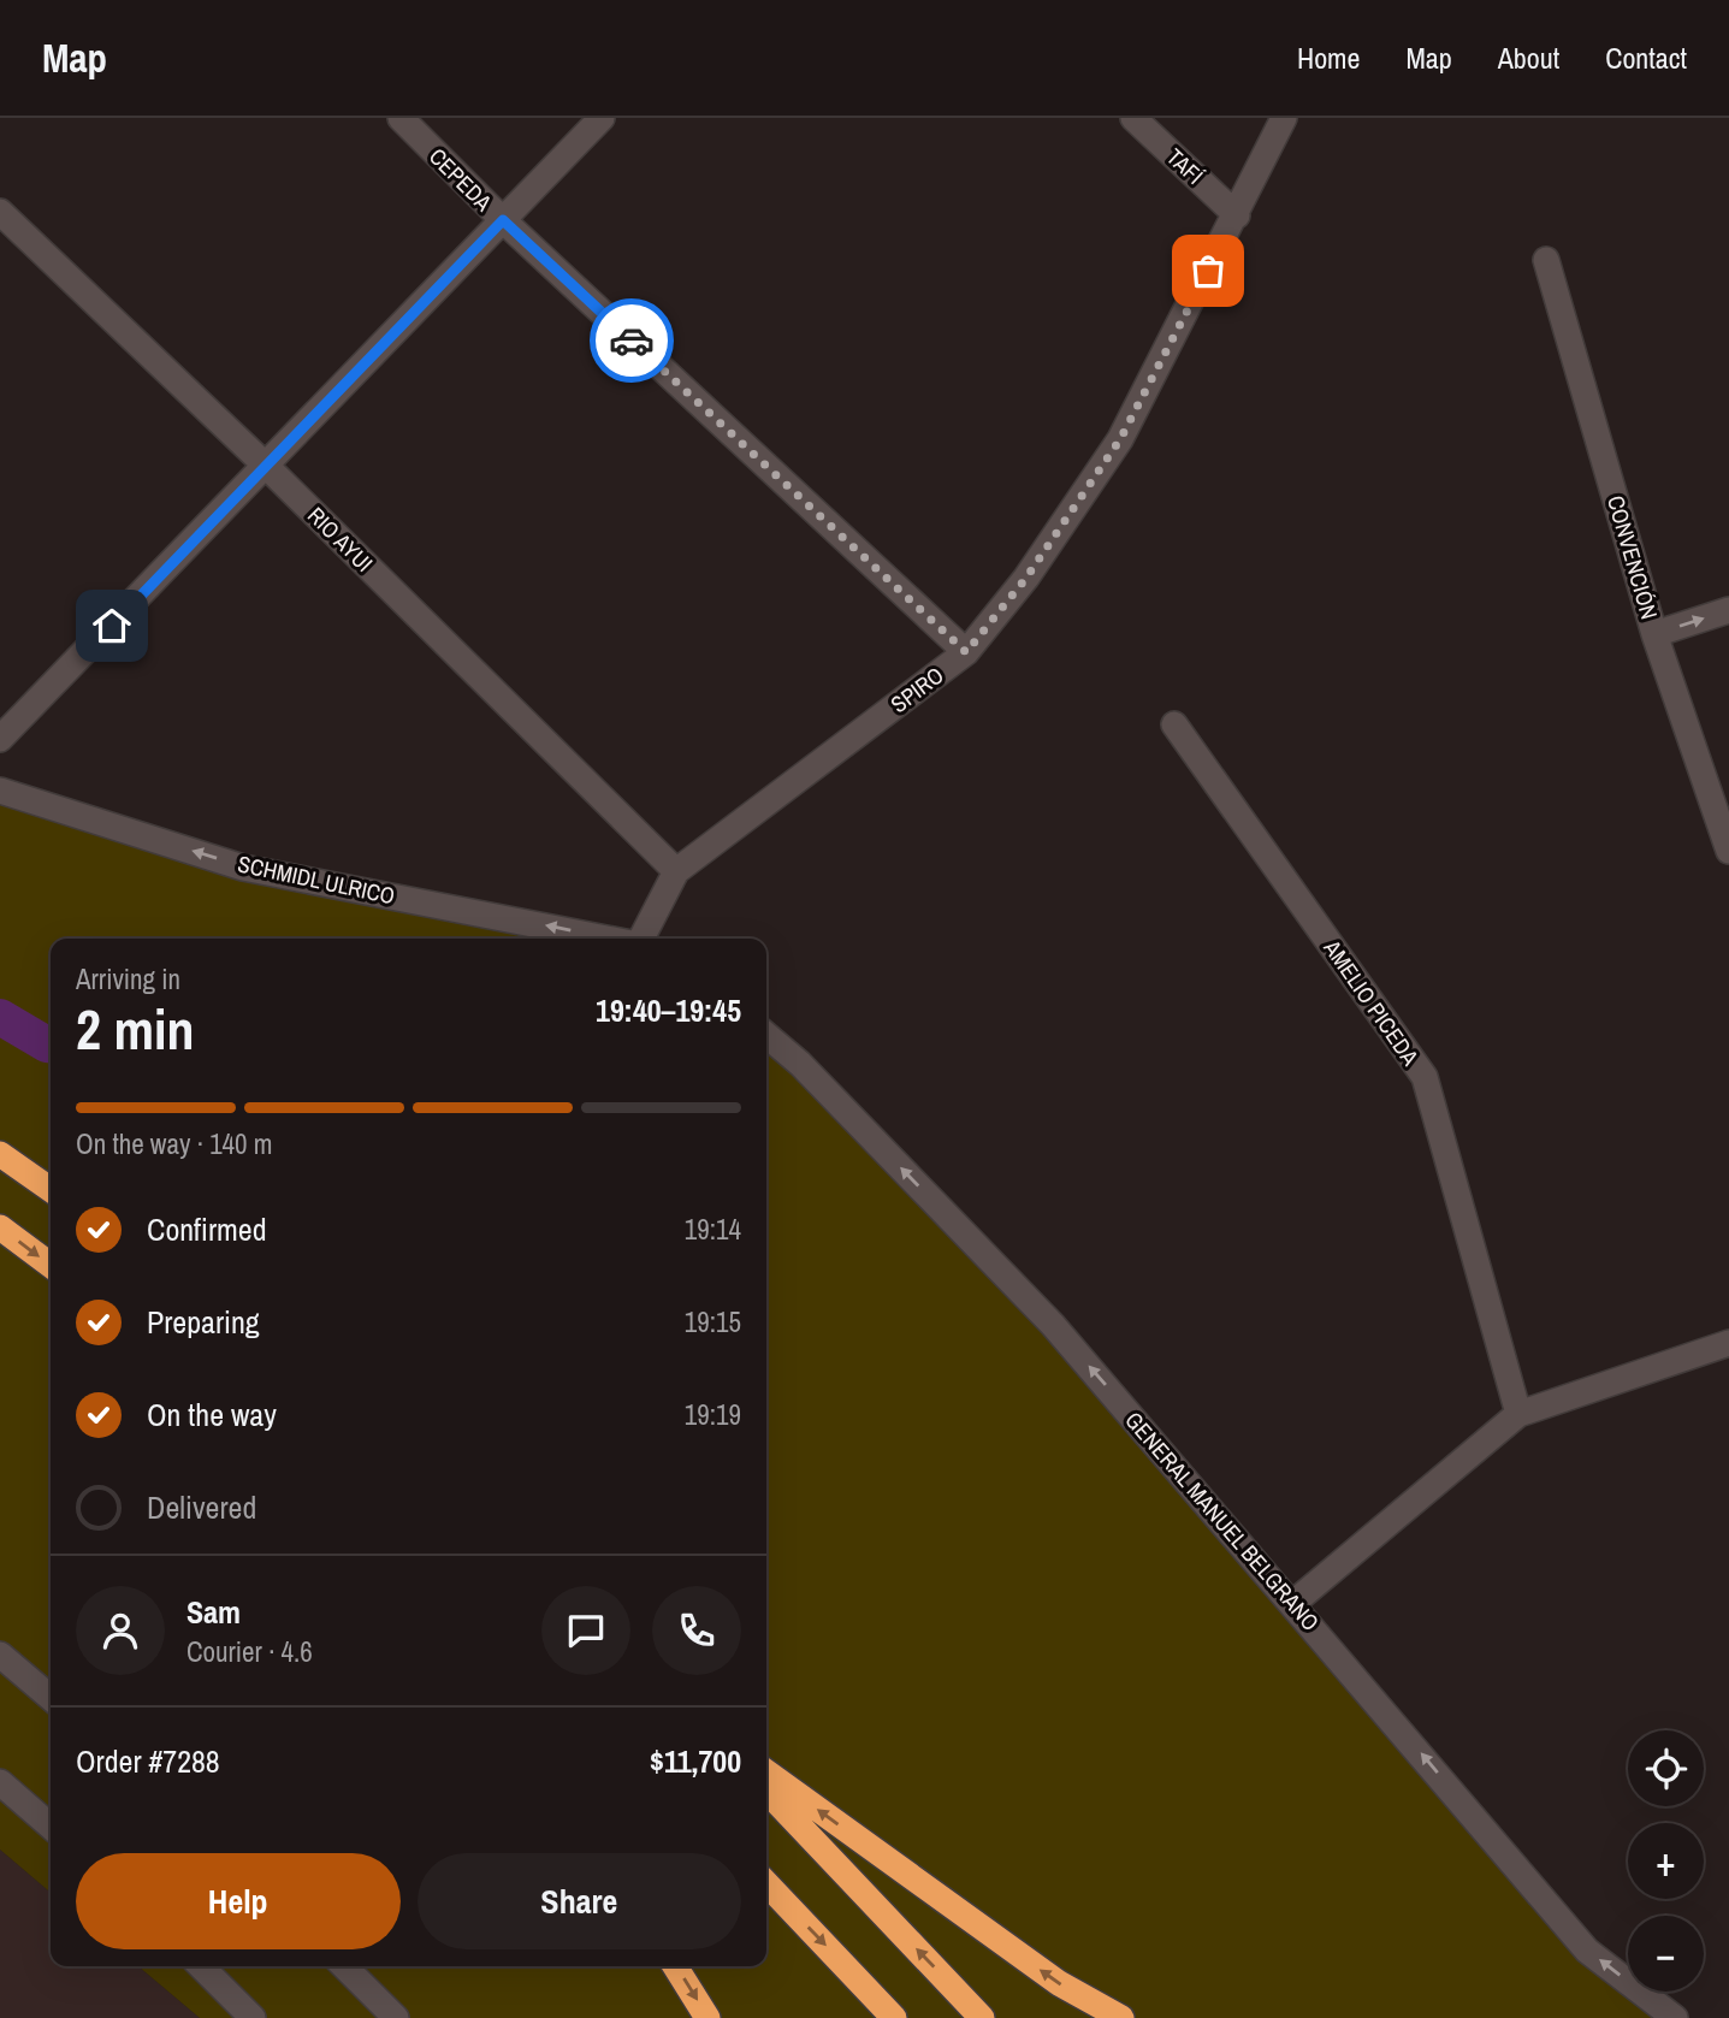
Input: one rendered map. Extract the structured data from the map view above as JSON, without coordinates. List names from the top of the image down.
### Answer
{
  "streets": {
    "street": [
      "TAFÍ",
      "CEPEDA",
      "RIO AYUI",
      "CONVENCIÓN",
      "SPIRO",
      "SCHMIDL ULRICO",
      "AMELIO PICEDA",
      "GENERAL MANUEL BELGRANO"
    ]
  },
  "crossings": [
    ["TAFÍ", "SPIRO"],
    ["CEPEDA", "SPIRO"],
    ["RIO AYUI", "SPIRO"]
  ],
  "one_way": ["SCHMIDL ULRICO", "GENERAL MANUEL BELGRANO"],
  "page": {
    "header": "Map",
    "nav": [
      "Home",
      "Map",
      "About",
      "Contact"
    ],
    "heading": ["2 min", "Arriving in", "19:40–19:45"],
    "panel": [
      "Sam",
      "Courier · 4.6",
      "Order #7288",
      "$11,700"
    ],
    "bar": "On the way · 140 m",
    "list": [
      ["Confirmed", "19:14"],
      ["Preparing", "19:15"],
      ["On the way", "19:19"],
      "Delivered"
    ],
    "map_buttons": ["+", "−"],
    "buttons": ["Help", "Share"]
  }
}
